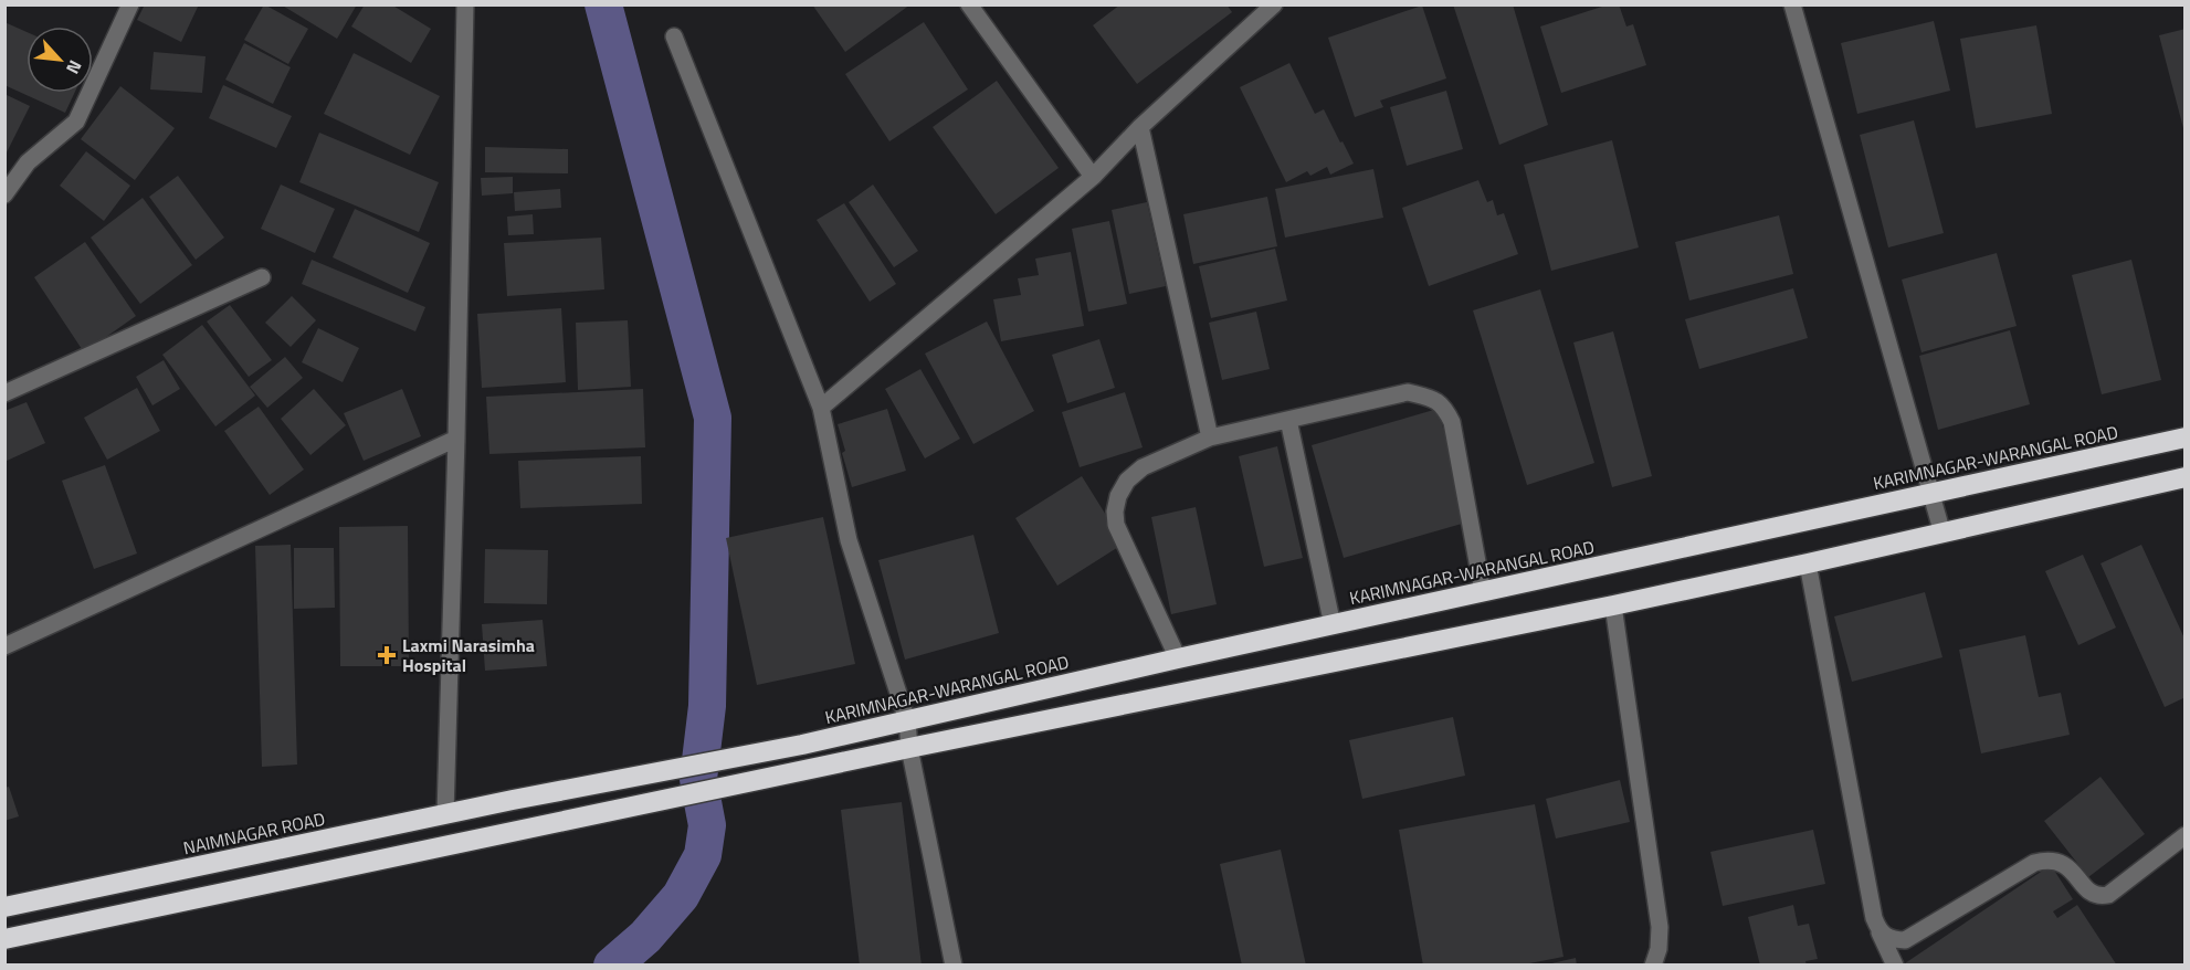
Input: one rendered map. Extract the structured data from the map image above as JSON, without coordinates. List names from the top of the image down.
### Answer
{
  "streets": {
    "highway": ["KARIMNAGAR-WARANGAL ROAD", "NAIMNAGAR ROAD"]
  },
  "crossings": [
    ["KARIMNAGAR-WARANGAL ROAD", "NAIMNAGAR ROAD"]
  ],
  "places": {
    "health": ["Laxmi Narasimha Hospital"]
  },
  "north": "bottom right"
}
